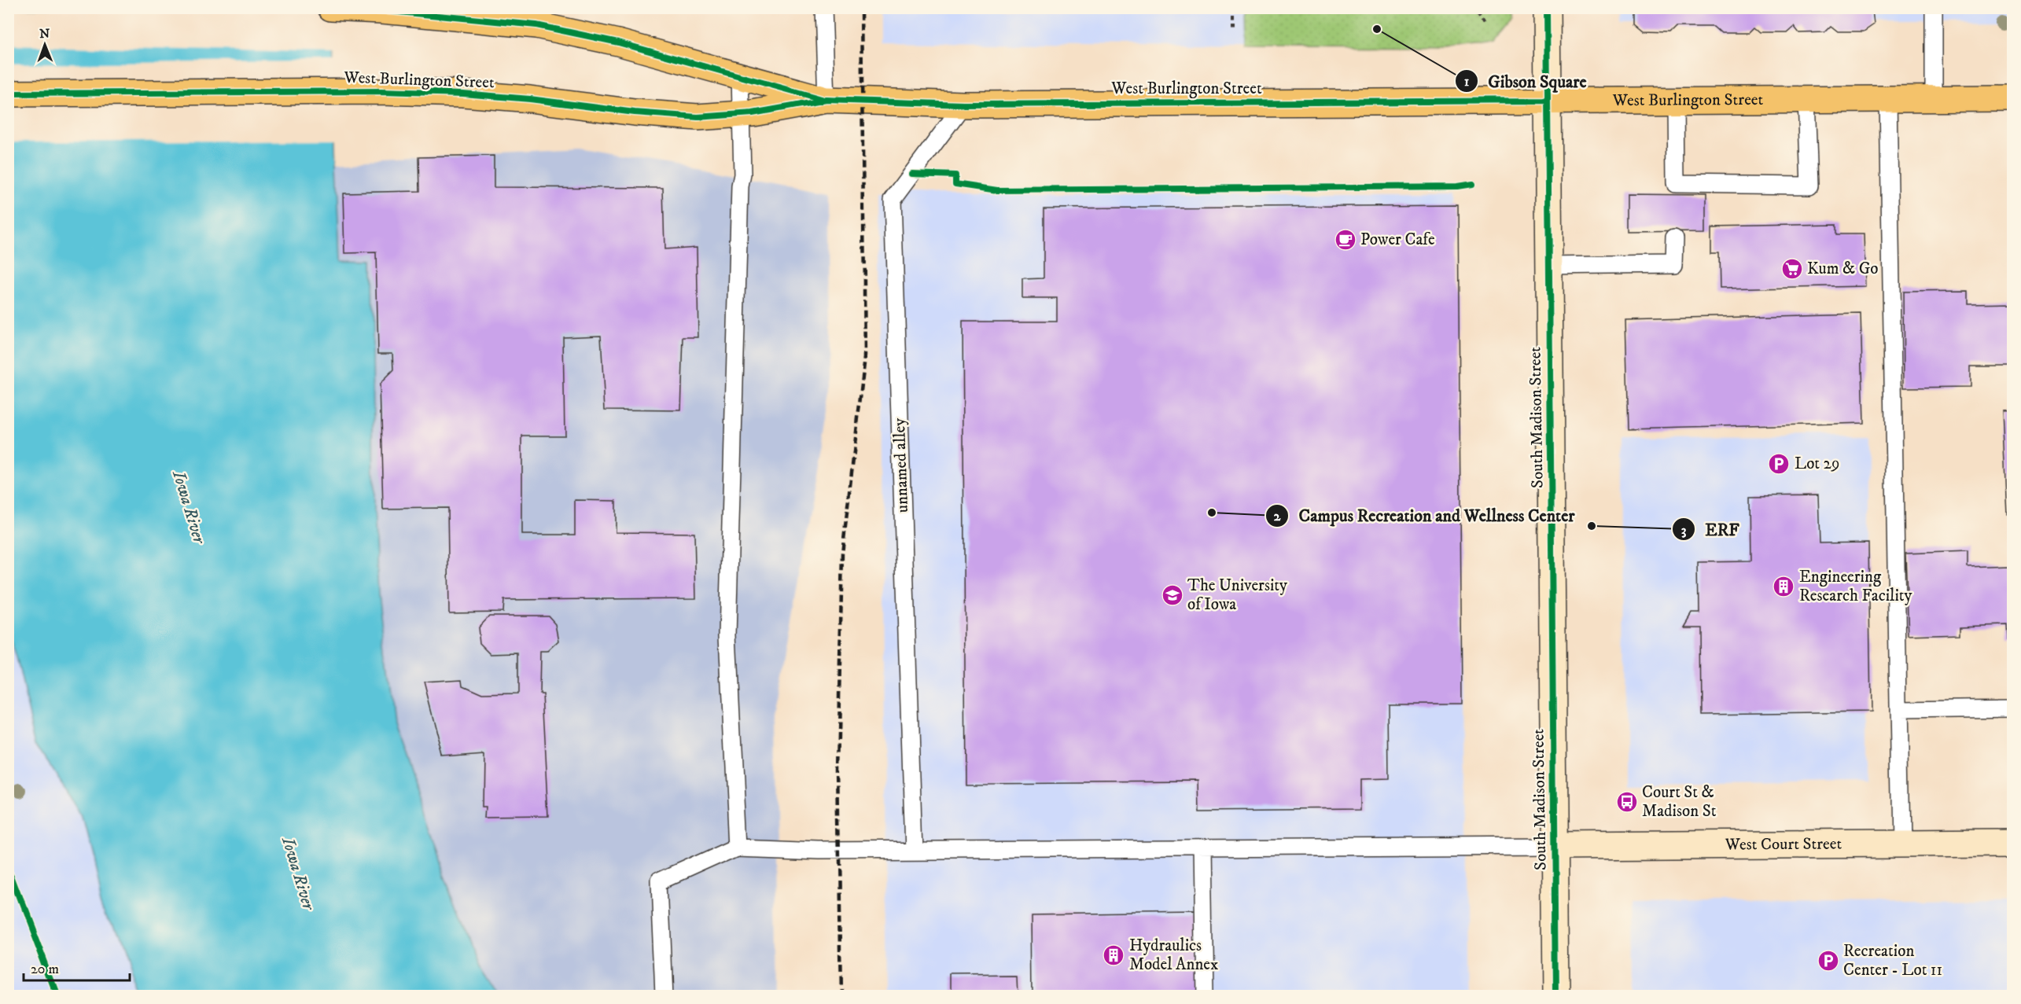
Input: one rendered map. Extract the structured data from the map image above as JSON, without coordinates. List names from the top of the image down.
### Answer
{
  "streets": {
    "main road": ["West Burlington Street"],
    "street": ["South Madison Street", "West Court Street"],
    "lane": ["unnamed alley"]
  },
  "crossings": [
    ["West Burlington Street", "South Madison Street"],
    ["West Burlington Street", "unnamed alley"],
    ["South Madison Street", "West Court Street"]
  ],
  "water": ["Iowa River"],
  "places": {
    "other": ["Gibson Square", "Campus Recreation and Wellness Center", "ERF"],
    "cafe": ["Power Cafe"],
    "supermarket": ["Kum & Go"],
    "parking": ["Lot 29", "Recreation Center - Lot 11"],
    "building": ["Engineering Research Facility", "Hydraulics Model Annex"],
    "school or university": ["The University of Iowa"],
    "bus stop": ["Court St & Madison St"]
  },
  "scale_bar": "20 m",
  "north": "top"
}
